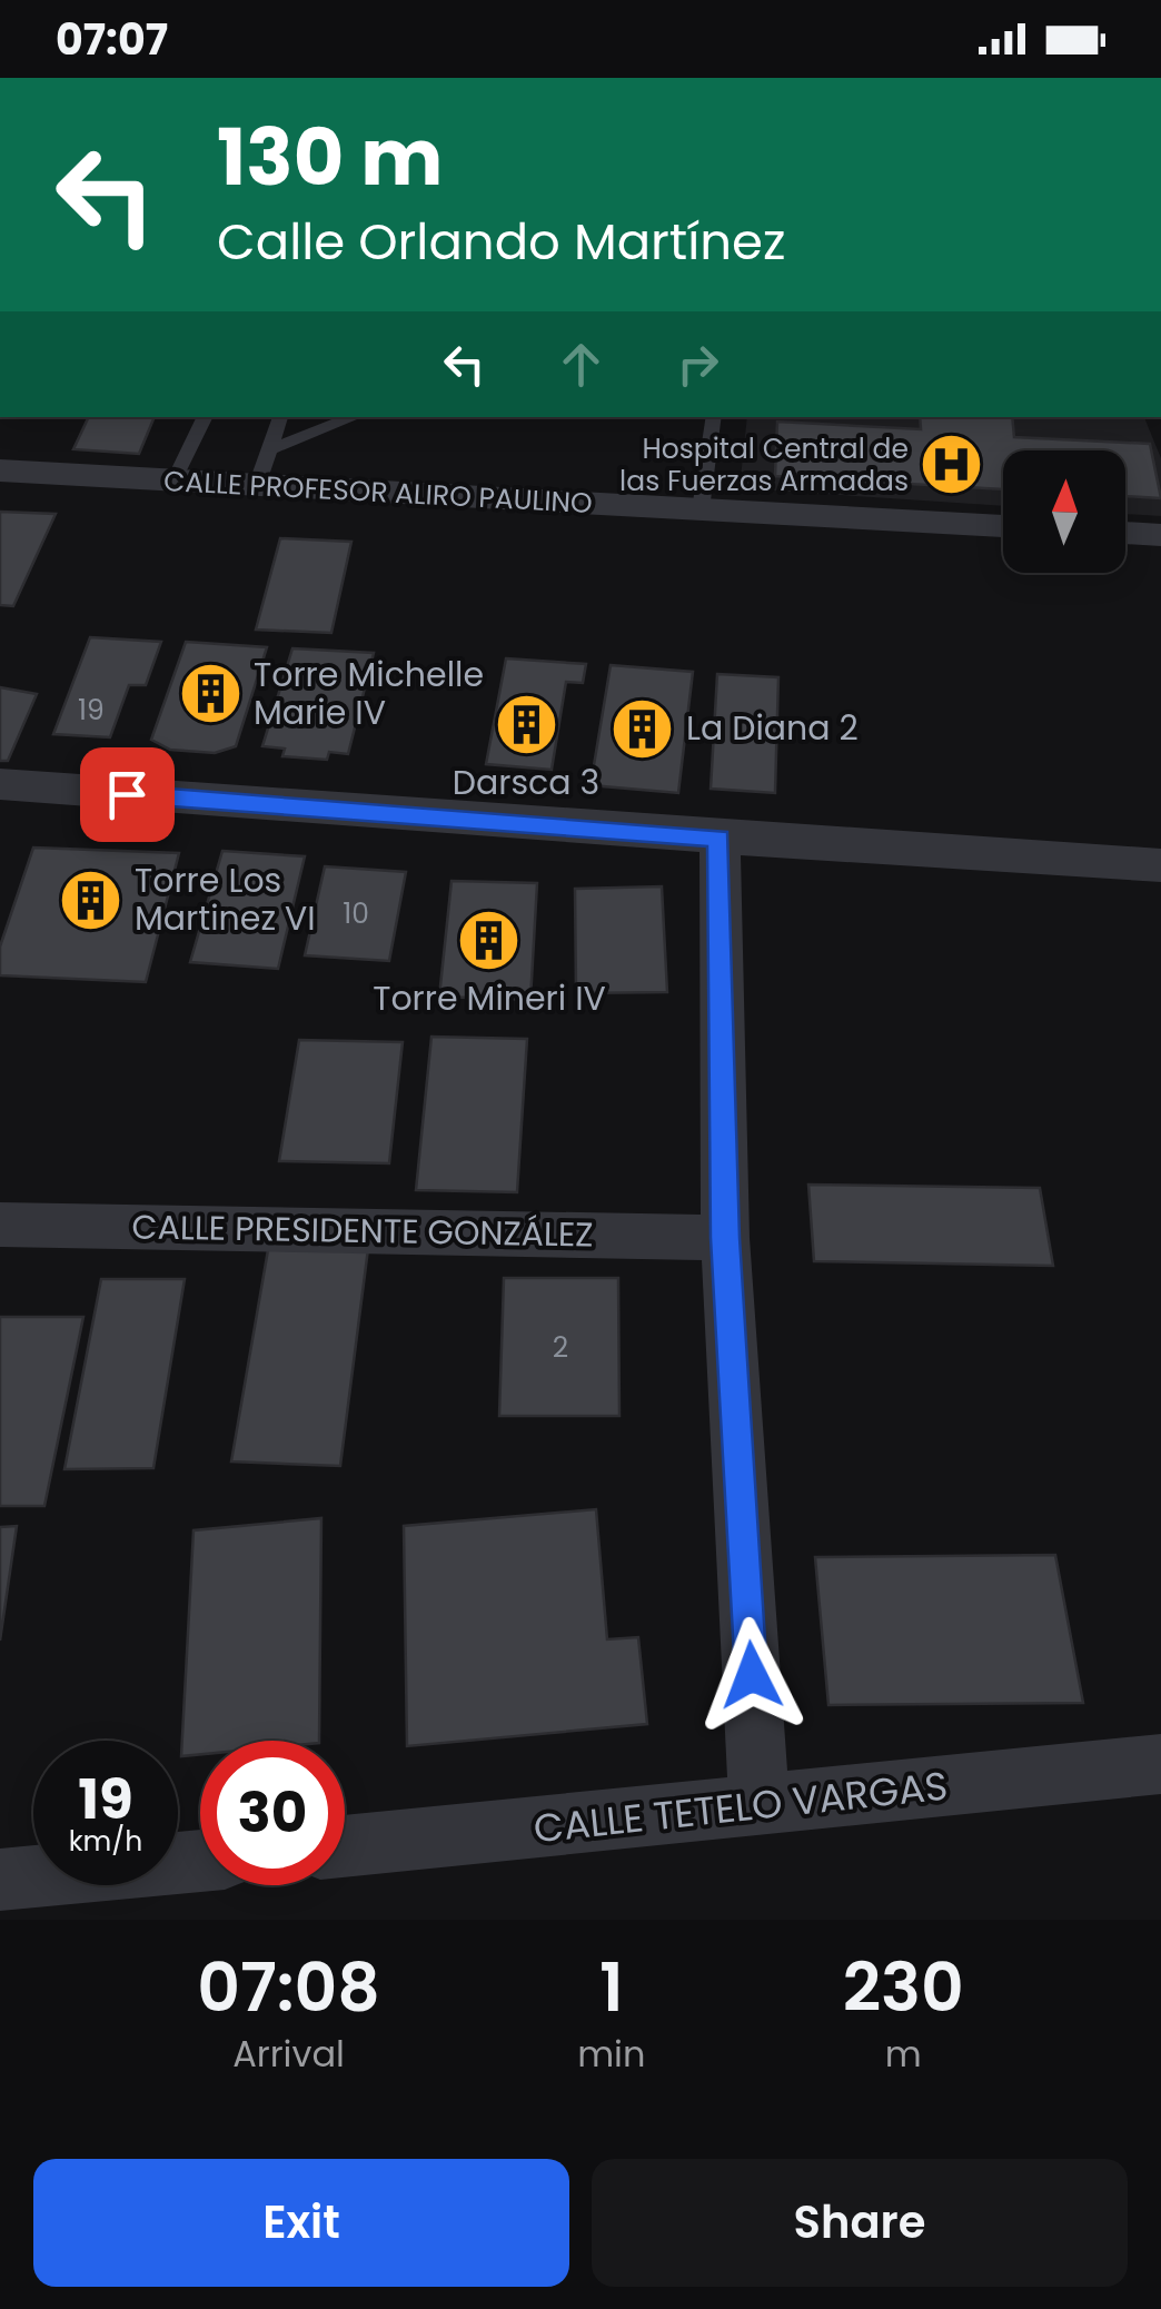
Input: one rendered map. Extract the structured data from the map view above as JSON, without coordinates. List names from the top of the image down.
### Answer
{
  "streets": {
    "street": ["CALLE PROFESOR ALIRO PAULINO", "CALLE PRESIDENTE GONZÁLEZ", "CALLE TETELO VARGAS"]
  },
  "places": {
    "hospital": ["Hospital Central de las Fuerzas Armadas"],
    "building": [
      "Torre Michelle Marie IV",
      "Darsca 3",
      "La Diana 2",
      "Torre Los Martinez VI",
      "Torre Mineri IV"
    ]
  },
  "house_numbers": ["19", "10", "2"],
  "north": "top",
  "page": {
    "status": "07:07",
    "turn": ["130 m", "Calle Orlando Martínez"],
    "speed": "19 km/h",
    "limit": "30",
    "eta": [
      "07:08",
      "Arrival",
      "1",
      "min",
      "230",
      "m"
    ],
    "buttons": ["Exit", "Share"]
  }
}
